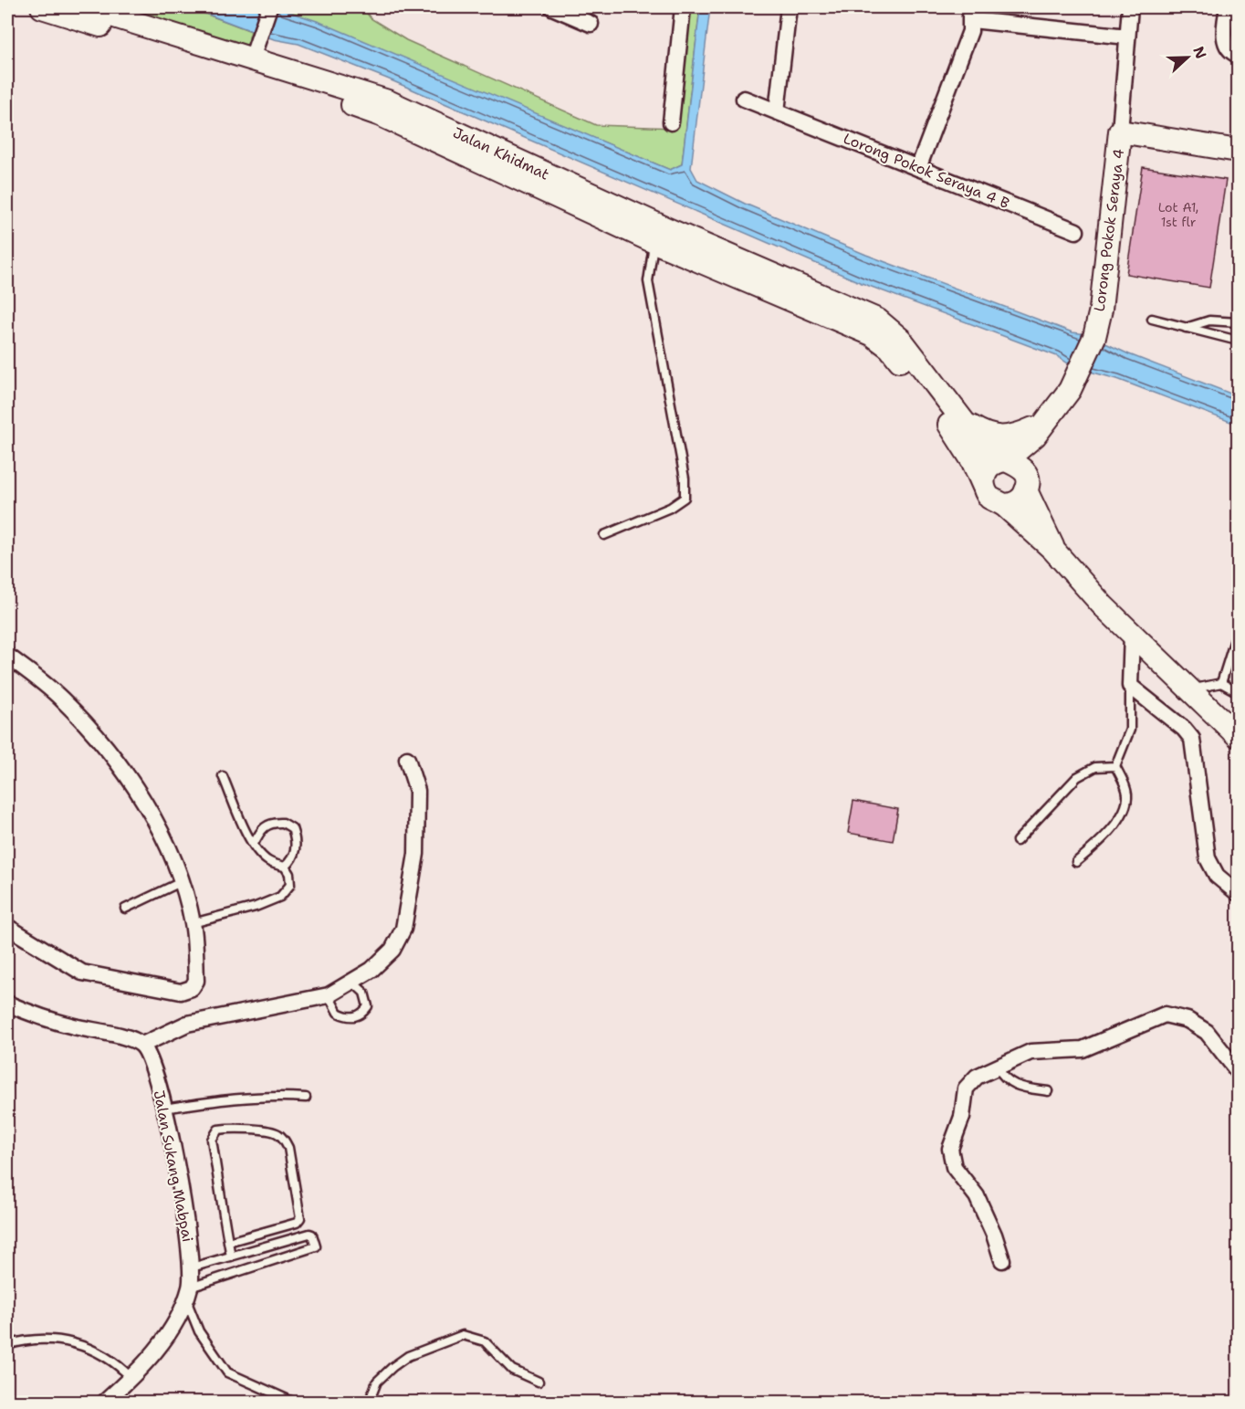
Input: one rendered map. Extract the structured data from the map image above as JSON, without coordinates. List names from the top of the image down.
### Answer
{
  "streets": {
    "street": [
      "Jalan Khidmat",
      "Lorong Pokok Seraya 4 B",
      "Lorong Pokok Seraya 4",
      "Jalan Sukang Mabpai"
    ]
  },
  "crossings": [
    ["Jalan Khidmat", "Lorong Pokok Seraya 4"]
  ],
  "house_numbers": ["Lot A1, 1st flr"],
  "north": "right"
}
